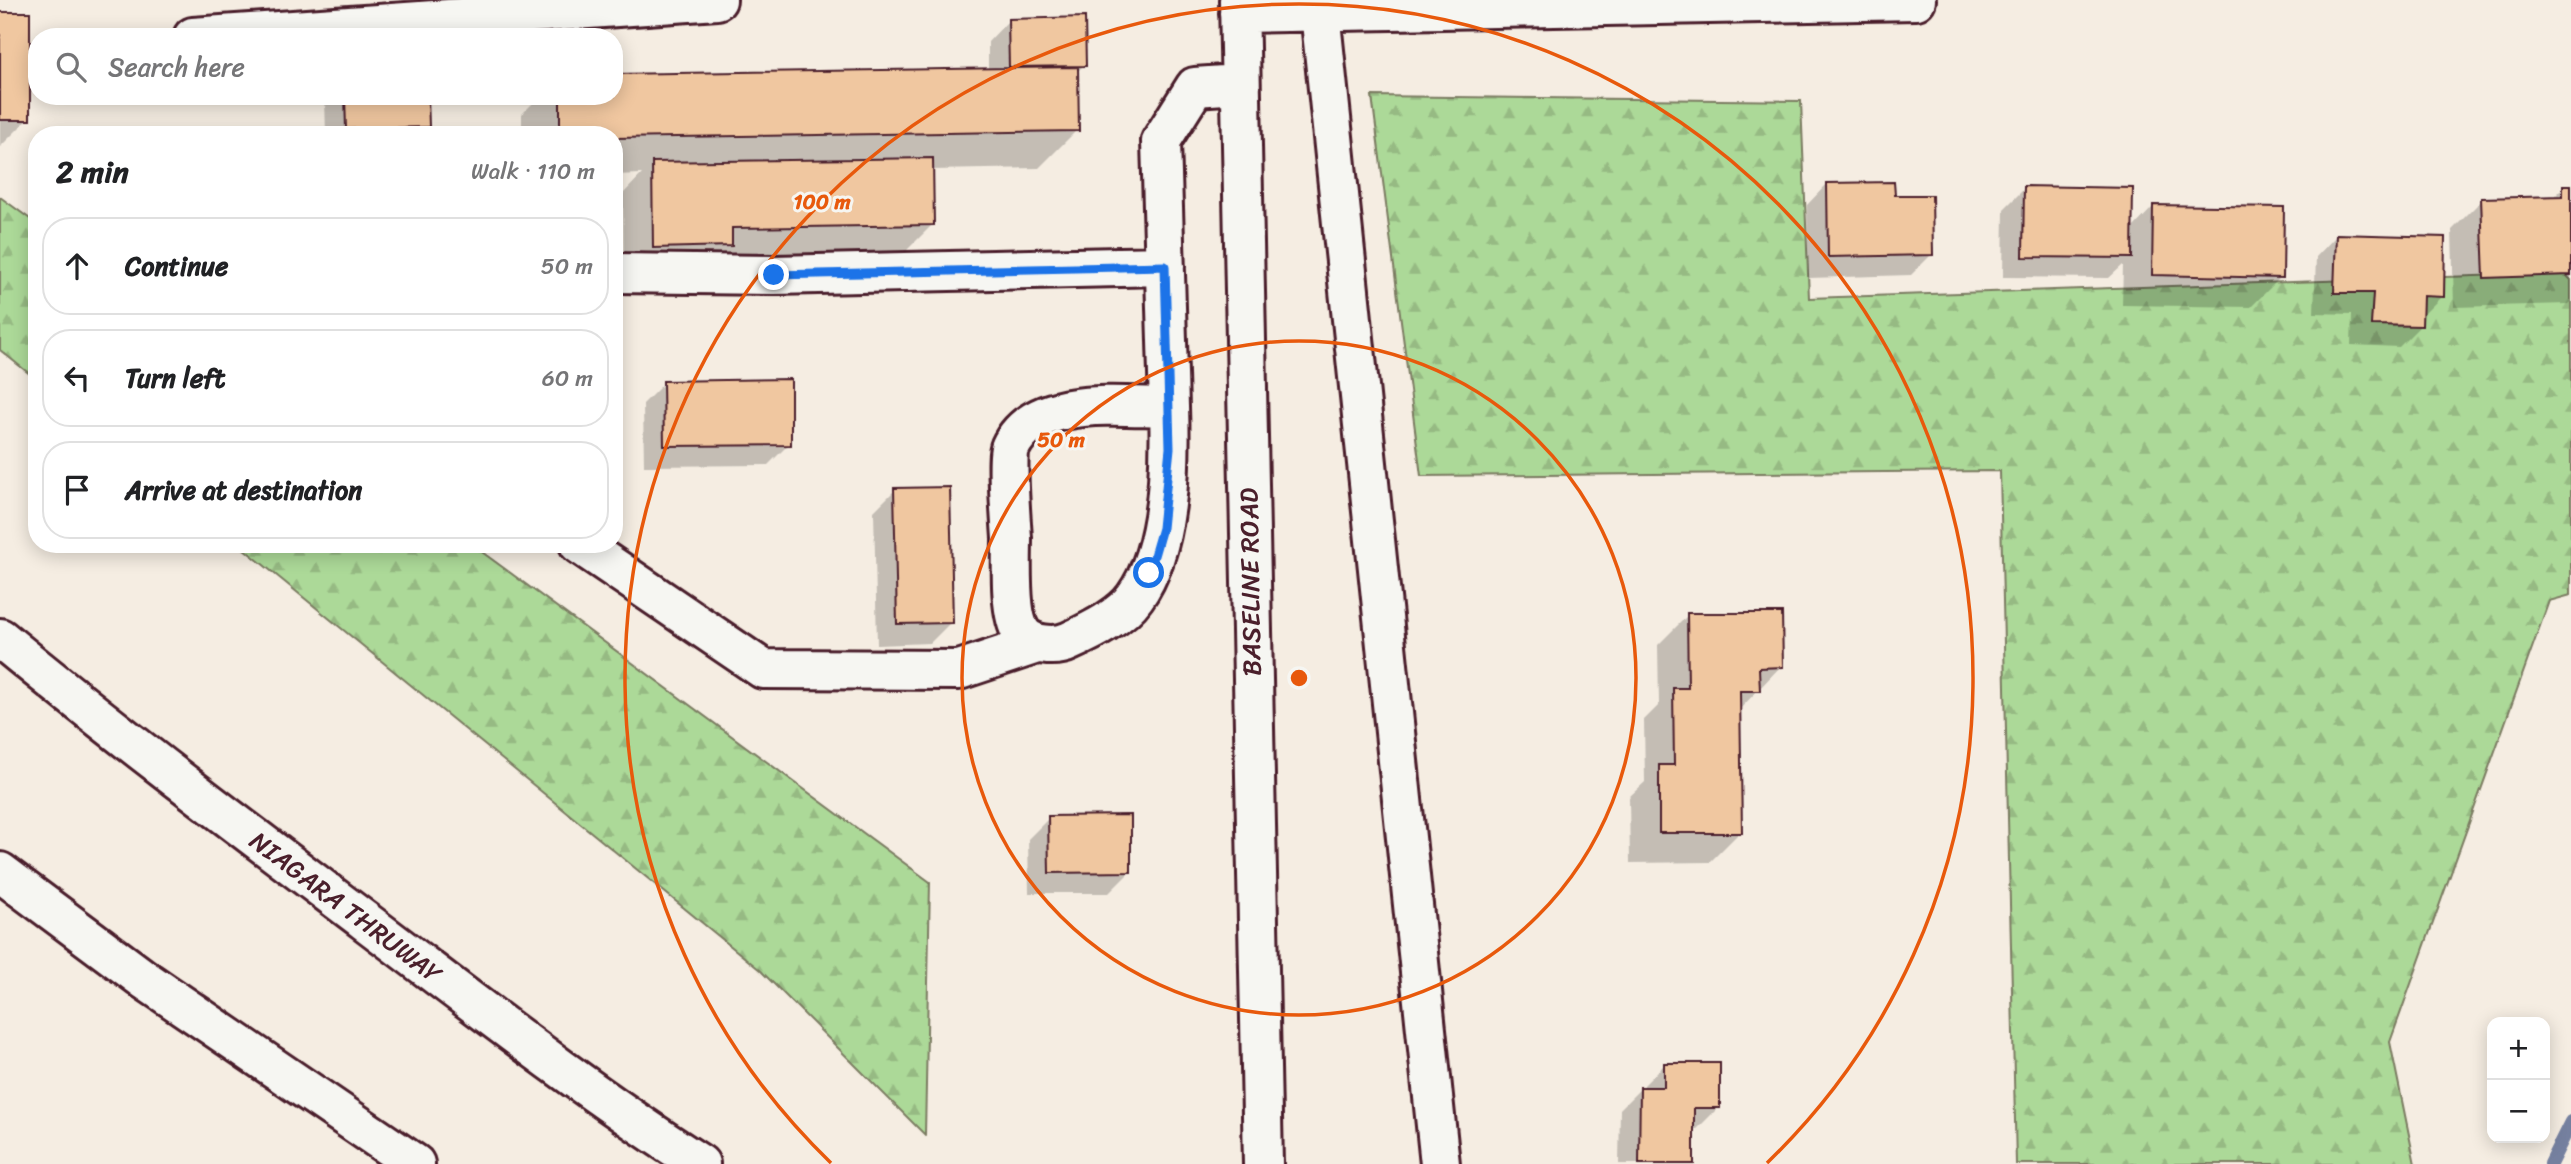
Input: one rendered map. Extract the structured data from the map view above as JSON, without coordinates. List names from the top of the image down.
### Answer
{
  "streets": {
    "main road": ["BASELINE ROAD", "NIAGARA THRUWAY"]
  },
  "page": {
    "search": "Search here",
    "heading": ["2 min", "Walk · 110 m"],
    "list": [
      ["Continue", "50 m"],
      ["Turn left", "60 m"],
      "Arrive at destination"
    ],
    "map_buttons": ["+", "−"]
  },
  "rings": ["100 m", "50 m"]
}
